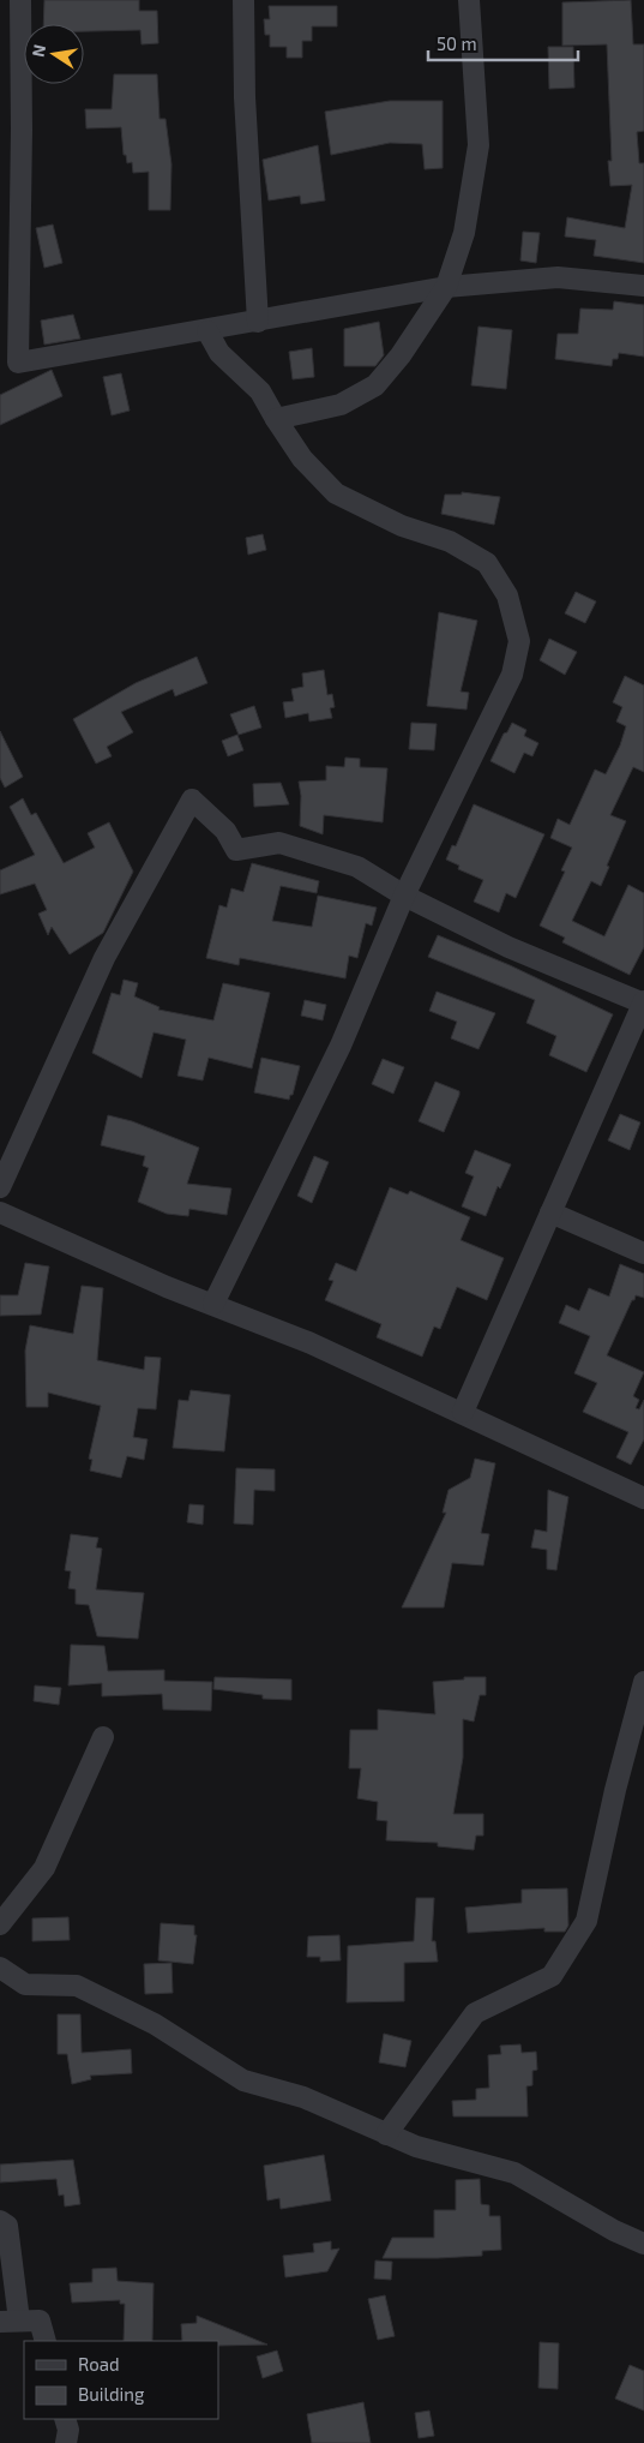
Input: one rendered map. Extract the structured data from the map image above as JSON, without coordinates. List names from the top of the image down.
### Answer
{
  "legend": ["Road", "Building"],
  "scale_bar": "50 m",
  "north": "left"
}
